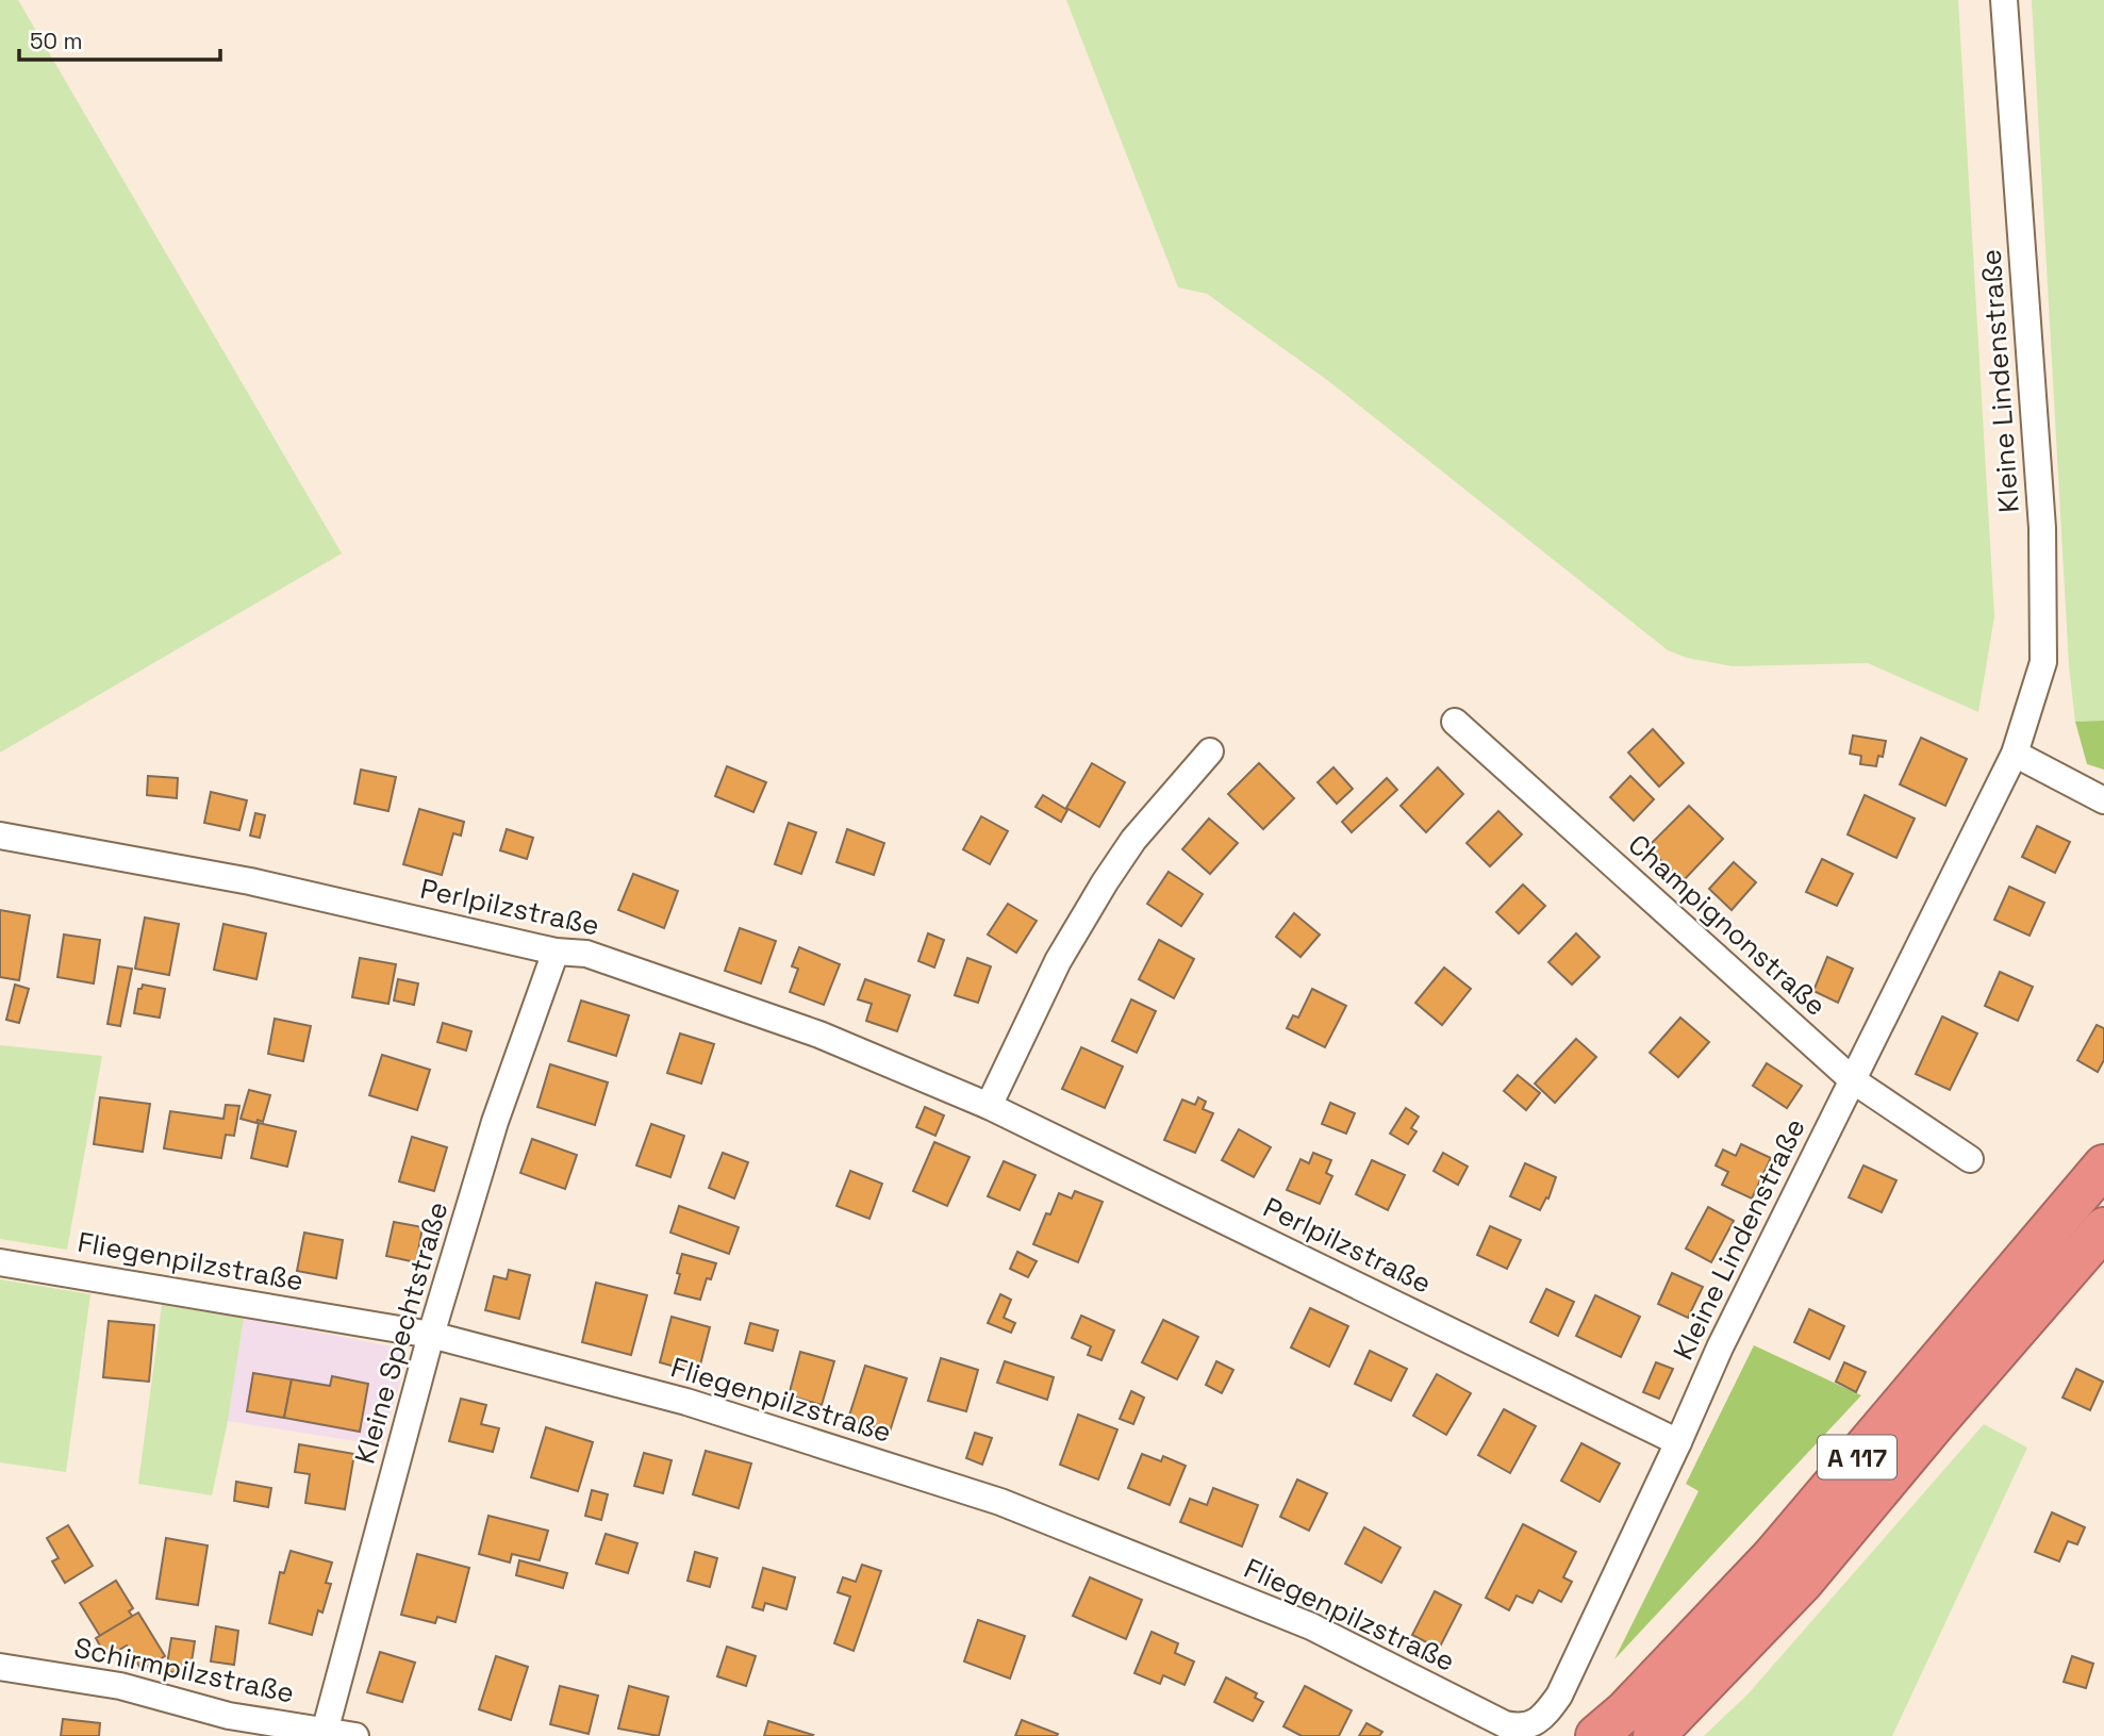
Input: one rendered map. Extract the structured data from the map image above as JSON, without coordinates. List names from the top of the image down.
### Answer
{
  "streets": {
    "highway": ["A 117"],
    "street": [
      "Kleine Lindenstraße",
      "Perlpilzstraße",
      "Champignonstraße",
      "Fliegenpilzstraße",
      "Kleine Spechtstraße",
      "Schirmpilzstraße"
    ]
  },
  "crossings": [
    ["Kleine Lindenstraße", "Perlpilzstraße"],
    ["Kleine Lindenstraße", "Champignonstraße"],
    ["Kleine Lindenstraße", "Fliegenpilzstraße"],
    ["Perlpilzstraße", "Kleine Spechtstraße"],
    ["Fliegenpilzstraße", "Kleine Spechtstraße"],
    ["Kleine Spechtstraße", "Schirmpilzstraße"]
  ],
  "scale_bar": "50 m"
}
